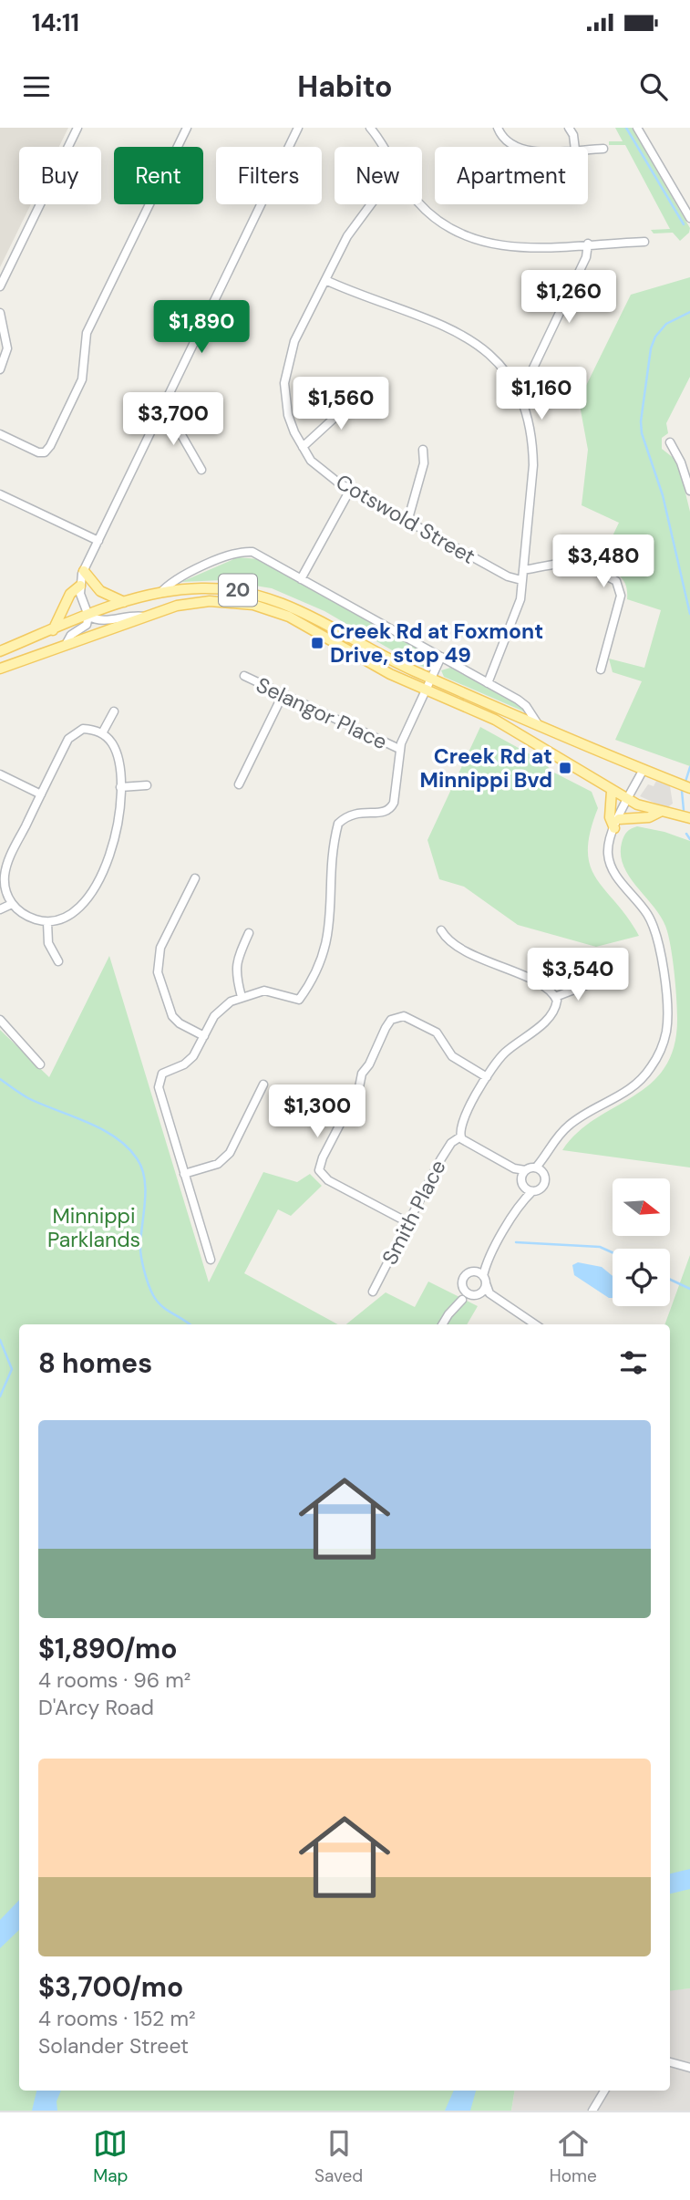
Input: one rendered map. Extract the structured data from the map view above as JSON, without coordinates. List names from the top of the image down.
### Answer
{
  "streets": {
    "main road": ["20"],
    "street": ["Cotswold Street", "Selangor Place", "Smith Place"]
  },
  "parks": ["Minnippi Parklands"],
  "places": {
    "transit": ["Creek Rd at Foxmont Drive, stop 49", "Creek Rd at Minnippi Bvd"]
  },
  "north": "right",
  "page": {
    "status": "14:11",
    "header": "Habito",
    "chip": [
      "Buy",
      "Rent",
      "Filters",
      "New",
      "Apartment"
    ],
    "price": [
      "$1,260",
      "$1,890",
      "$1,160",
      "$1,560",
      "$3,700",
      "$3,480",
      "$3,540",
      "$1,300"
    ],
    "heading": "8 homes",
    "list": [
      {
        "name": "$1,890/mo",
        "note": "4 rooms · 96 m² · D'Arcy Road"
      },
      {
        "name": "$3,700/mo",
        "note": "4 rooms · 152 m² · Solander Street"
      }
    ],
    "tabs": ["Map", "Saved", "Home"]
  }
}
